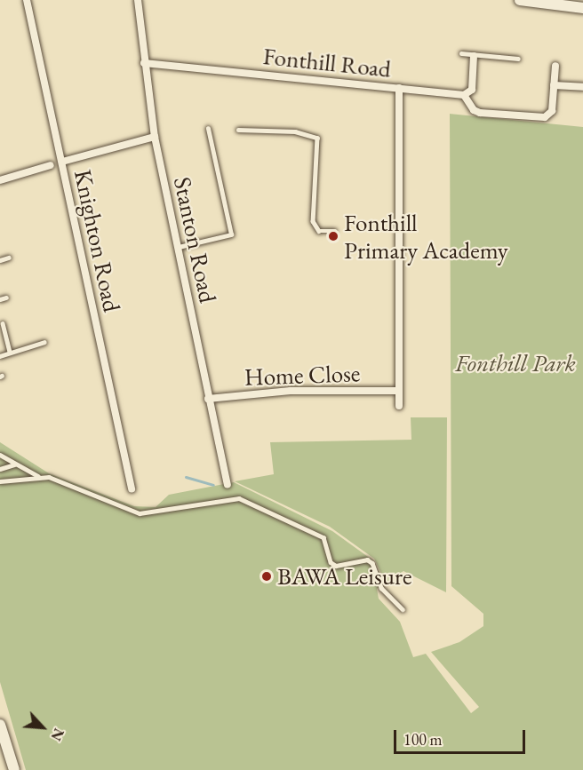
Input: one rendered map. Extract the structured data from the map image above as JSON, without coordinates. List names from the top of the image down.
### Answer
{
  "streets": {
    "street": [
      "Fonthill Road",
      "Stanton Road",
      "Knighton Road",
      "Home Close"
    ]
  },
  "crossings": [
    ["Fonthill Road", "Stanton Road"],
    ["Stanton Road", "Home Close"]
  ],
  "parks": ["Fonthill Park"],
  "places": ["Fonthill Primary Academy", "BAWA Leisure"],
  "scale_bar": "100 m",
  "north": "bottom right"
}
